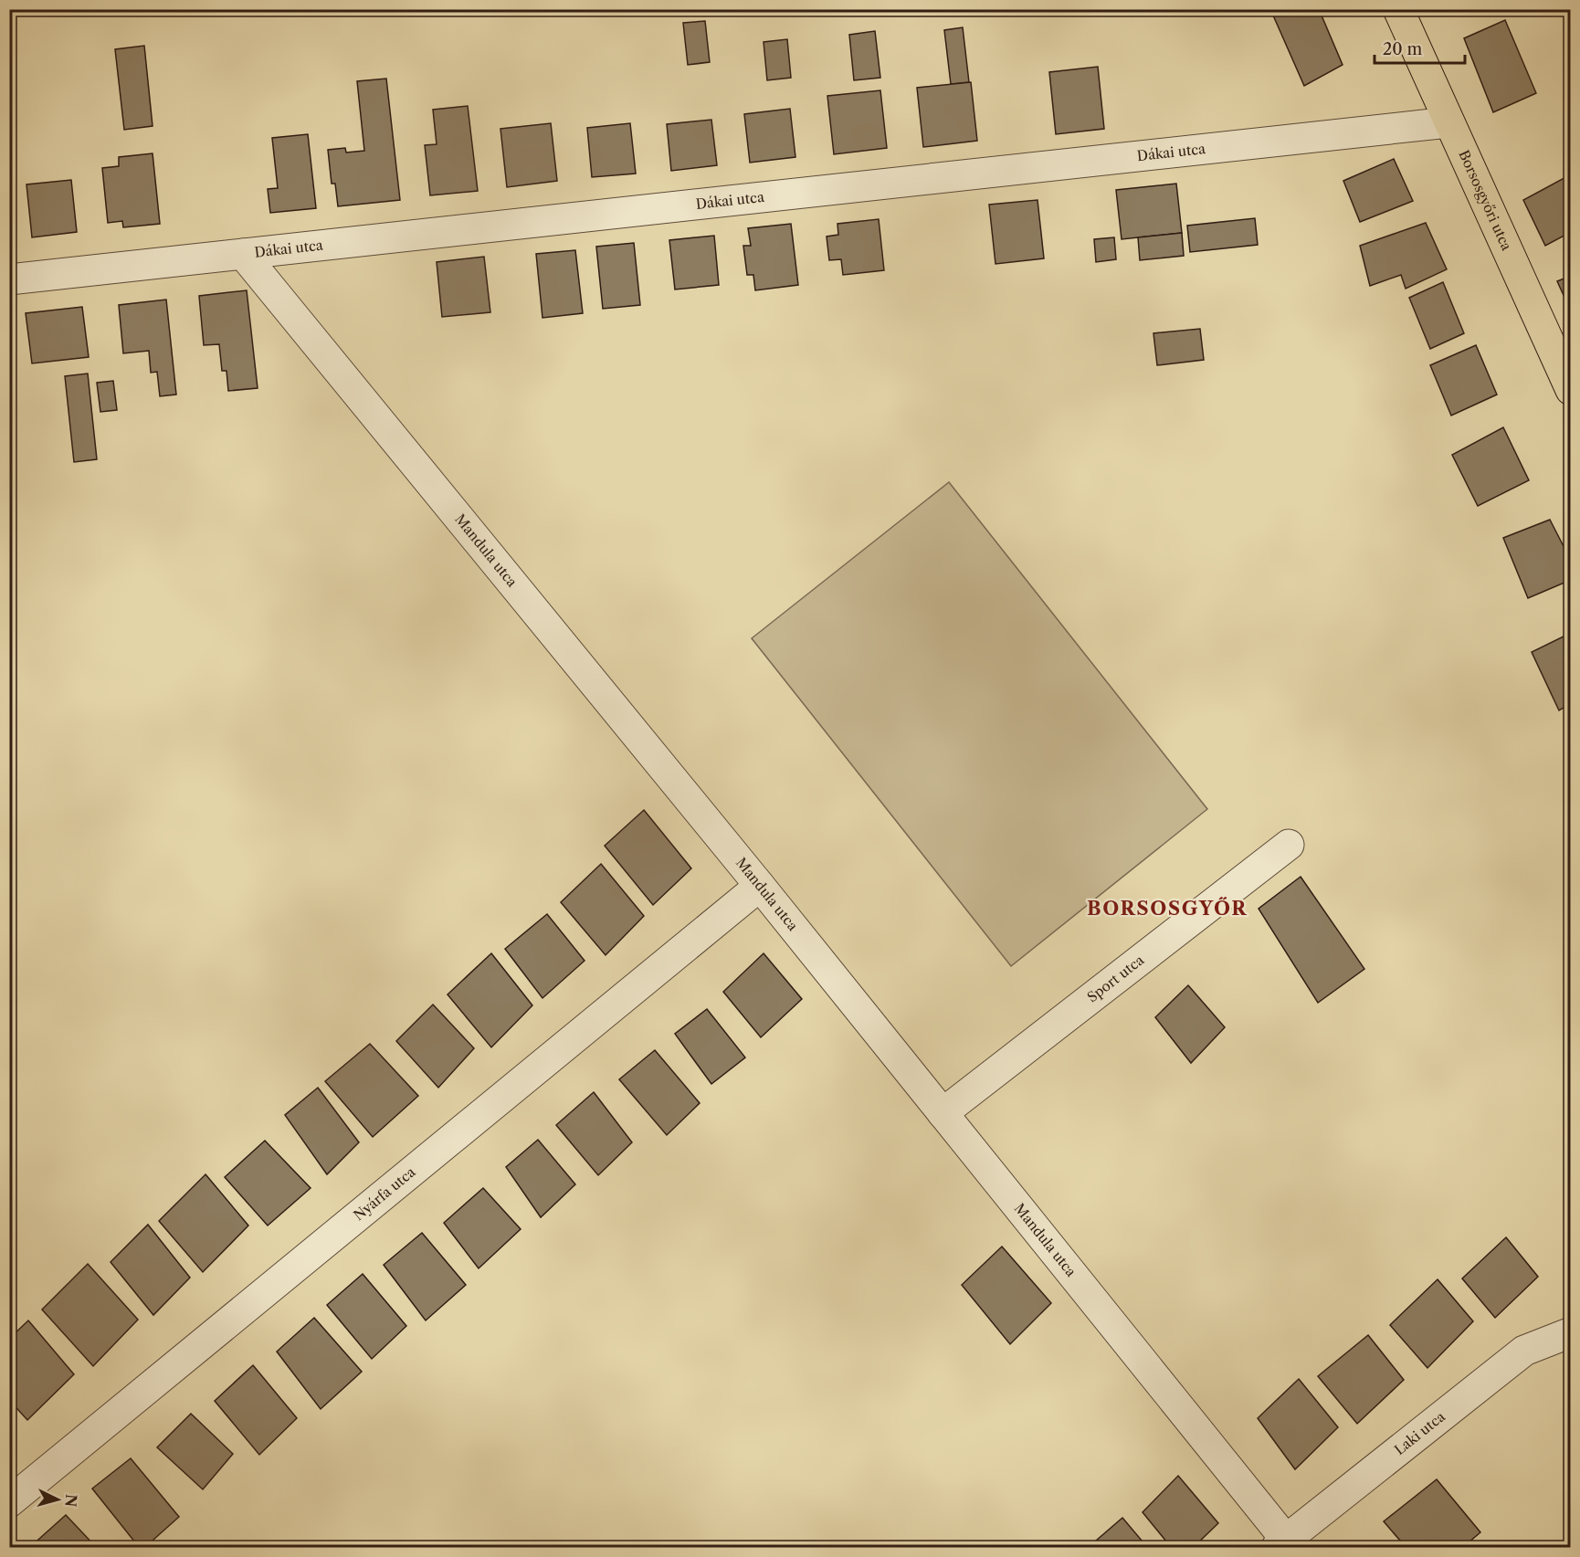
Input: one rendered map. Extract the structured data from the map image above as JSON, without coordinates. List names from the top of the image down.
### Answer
{
  "streets": {
    "main road": ["Borsosgyőri utca"],
    "street": [
      "Dákai utca",
      "Mandula utca",
      "Sport utca",
      "Nyárfa utca",
      "Laki utca"
    ]
  },
  "crossings": [
    ["Dákai utca", "Borsosgyőri utca"],
    ["Dákai utca", "Mandula utca"],
    ["Mandula utca", "Sport utca"],
    ["Mandula utca", "Nyárfa utca"],
    ["Mandula utca", "Laki utca"]
  ],
  "districts": ["BORSOSGYŐR"],
  "scale_bar": "20 m",
  "north": "right"
}
